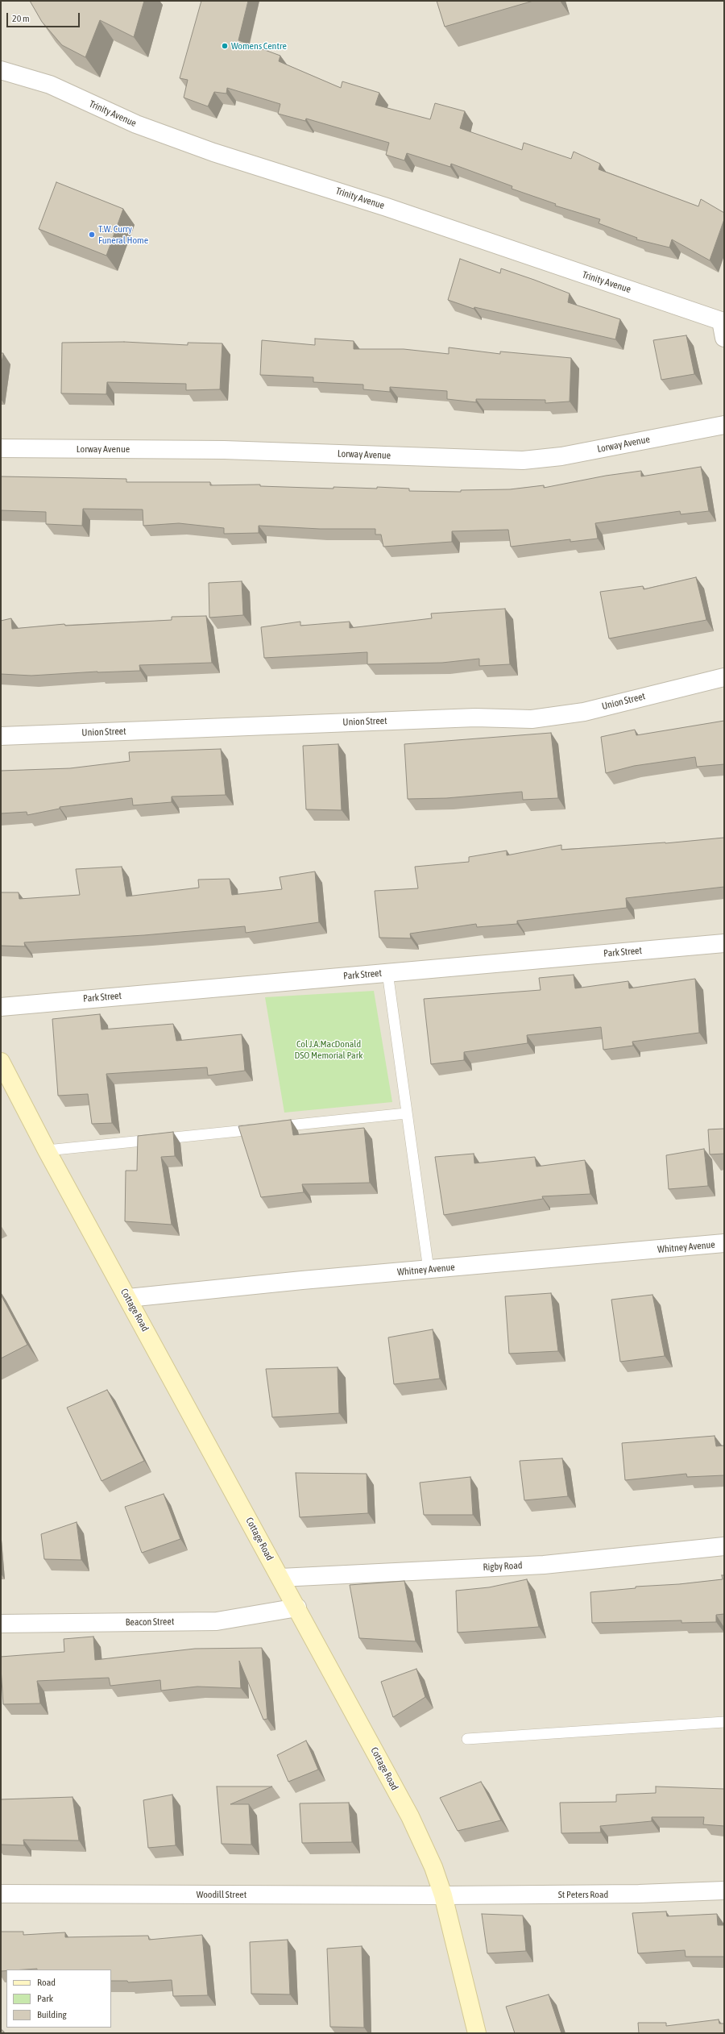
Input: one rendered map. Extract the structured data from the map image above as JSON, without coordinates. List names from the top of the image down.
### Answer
{
  "streets": {
    "main road": ["Cottage Road"],
    "street": [
      "Trinity Avenue",
      "Lorway Avenue",
      "Union Street",
      "Park Street",
      "Whitney Avenue",
      "Rigby Road",
      "Beacon Street",
      "Woodill Street",
      "St Peters Road"
    ]
  },
  "crossings": [
    ["Whitney Avenue", "Cottage Road"],
    ["Cottage Road", "Rigby Road"],
    ["Cottage Road", "Beacon Street"],
    ["Cottage Road", "Woodill Street"],
    ["Cottage Road", "St Peters Road"],
    ["Woodill Street", "St Peters Road"]
  ],
  "parks": ["Col J.A.MacDonald DSO Memorial Park"],
  "places": ["Womens Centre", "T.W. Curry Funeral Home"],
  "legend": ["Road", "Park", "Building"],
  "scale_bar": "20 m"
}
